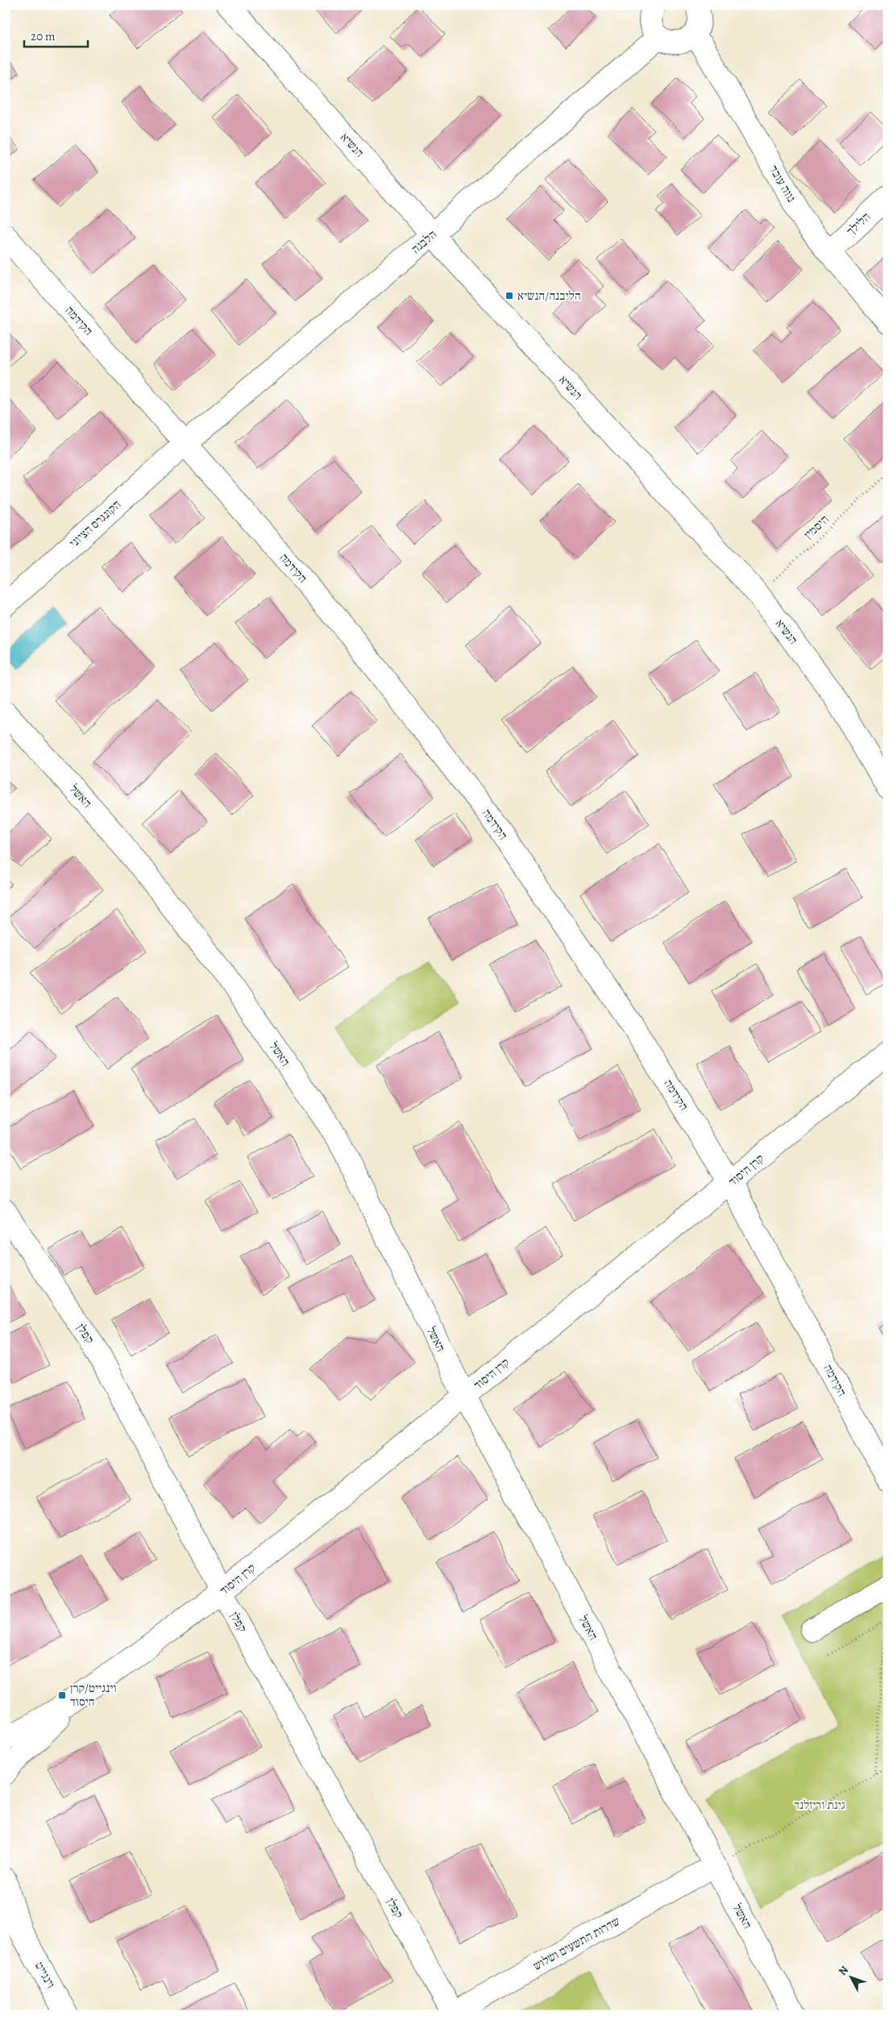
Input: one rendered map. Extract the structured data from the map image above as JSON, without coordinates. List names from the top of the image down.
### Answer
{
  "streets": {
    "street": [
      "הנשיא",
      "נווה עובד",
      "הלילך",
      "הלבנה",
      "הקידמה",
      "הקונגרס הציוני",
      "האשל",
      "קרן היסוד",
      "קפלן",
      "שדרות התשעים ושלוש",
      "וינגייט"
    ],
    "path": ["היסמין"]
  },
  "crossings": [
    ["הנשיא", "הלבנה"],
    ["הנשיא", "היסמין"],
    ["נווה עובד", "הלילך"],
    ["הלבנה", "הקידמה"],
    ["הלבנה", "הקונגרס הציוני"],
    ["הקידמה", "הקונגרס הציוני"],
    ["הקידמה", "קרן היסוד"],
    ["האשל", "קרן היסוד"],
    ["האשל", "שדרות התשעים ושלוש"],
    ["קרן היסוד", "קפלן"],
    ["קפלן", "שדרות התשעים ושלוש"]
  ],
  "parks": ["גינת וריזלנד"],
  "places": {
    "transit": ["הליבנה/הנשיא", "וינגייט/קרן היסוד"]
  },
  "scale_bar": "20 m",
  "north": "top left"
}
